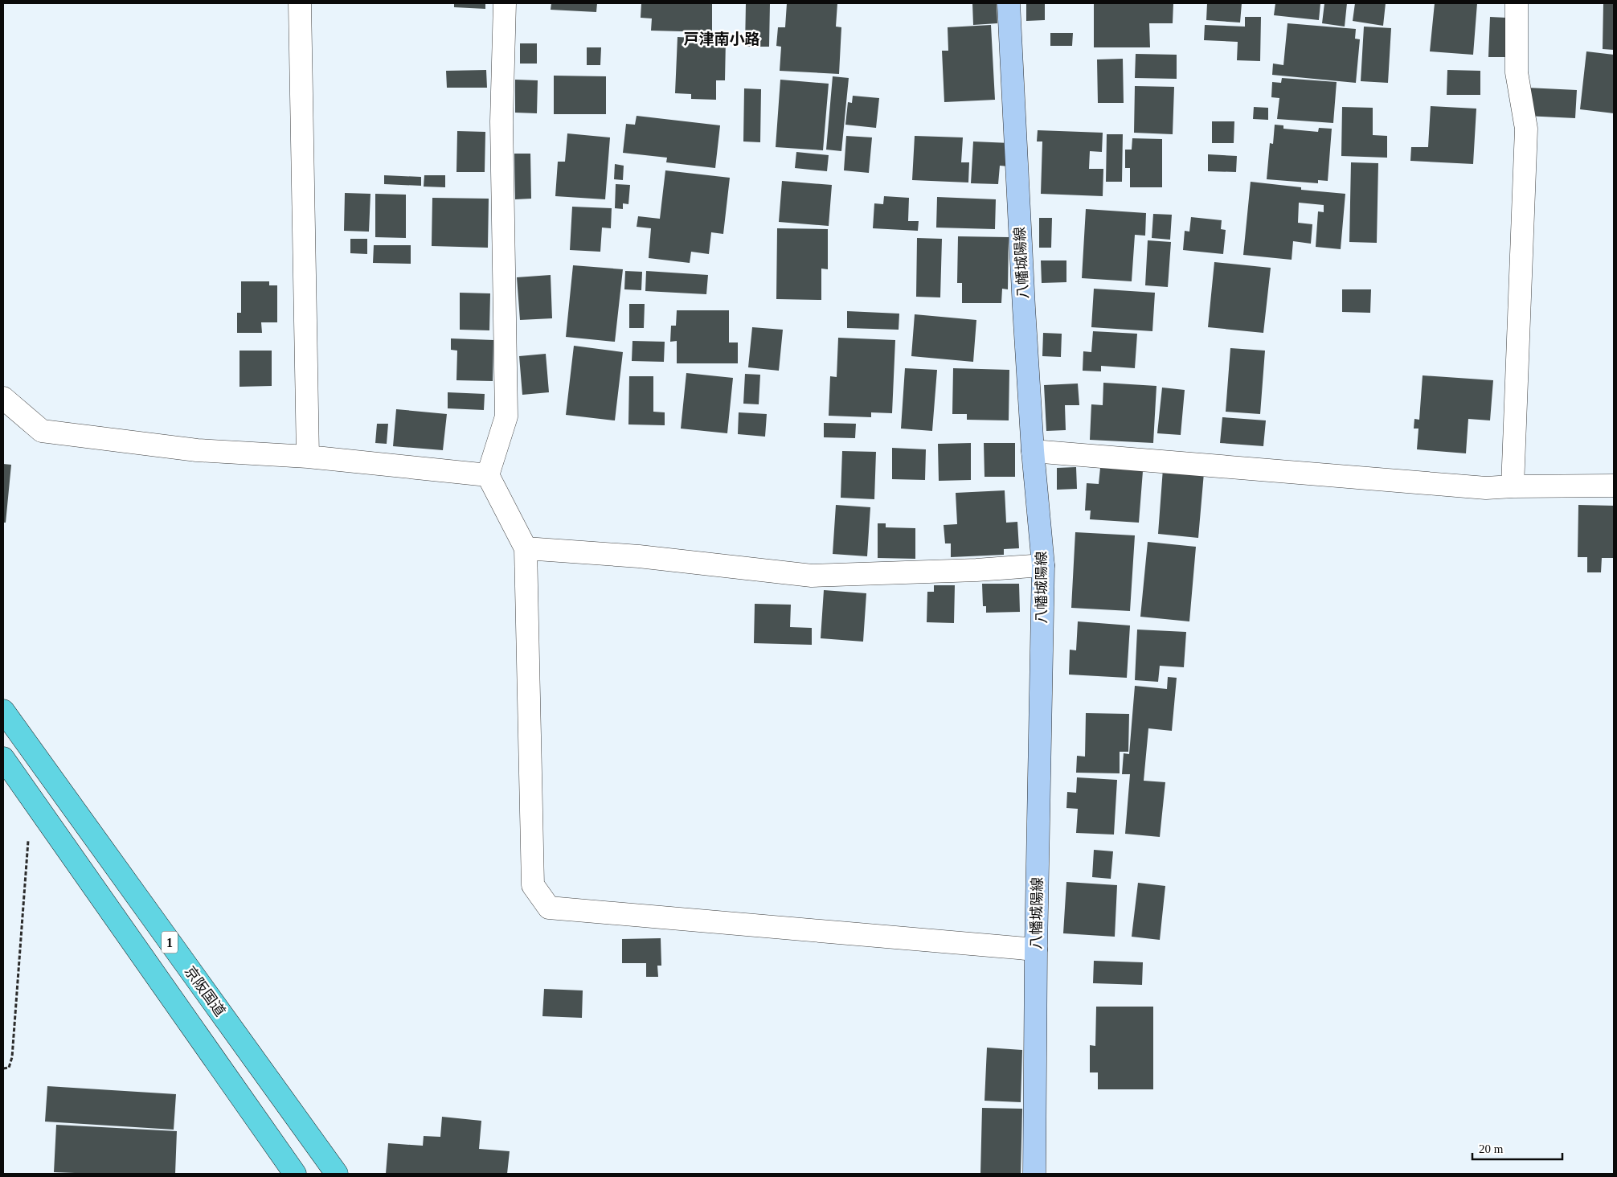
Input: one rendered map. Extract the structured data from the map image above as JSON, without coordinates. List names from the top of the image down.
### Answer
{
  "streets": {
    "highway": ["1", "京阪国道"],
    "main road": ["八幡城陽線"]
  },
  "districts": ["戸津南小路"],
  "scale_bar": "20 m"
}
